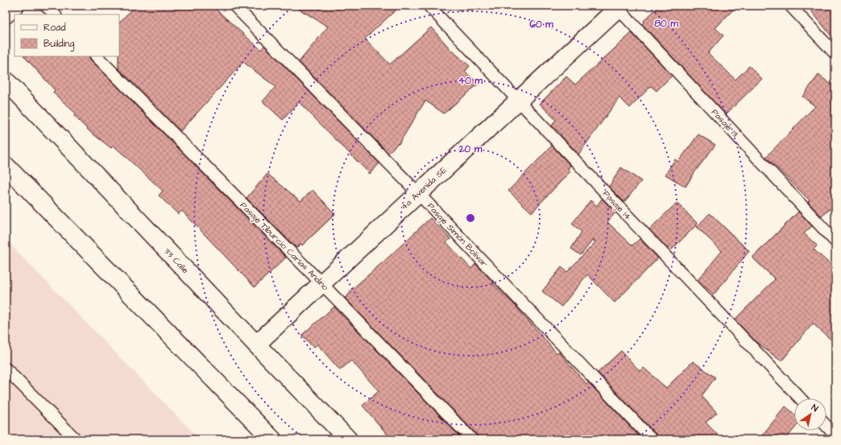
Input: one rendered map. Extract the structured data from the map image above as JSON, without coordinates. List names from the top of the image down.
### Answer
{
  "streets": {
    "main road": ["4a Avenida SE", "33 Calle"],
    "lane": [
      "Pasaje 13",
      "Pasaje 14",
      "Pasaje Simón Bolívar",
      "Pasaje Tiburcio Carías Andino"
    ]
  },
  "crossings": [
    ["Pasaje 13", "4a Avenida SE"],
    ["4a Avenida SE", "Pasaje 14"],
    ["4a Avenida SE", "Pasaje Simón Bolívar"],
    ["4a Avenida SE", "Pasaje Tiburcio Carías Andino"],
    ["4a Avenida SE", "33 Calle"]
  ],
  "legend": ["Road", "Building"],
  "north": "top right",
  "rings": [
    "80 m",
    "60 m",
    "40 m",
    "20 m"
  ]
}
